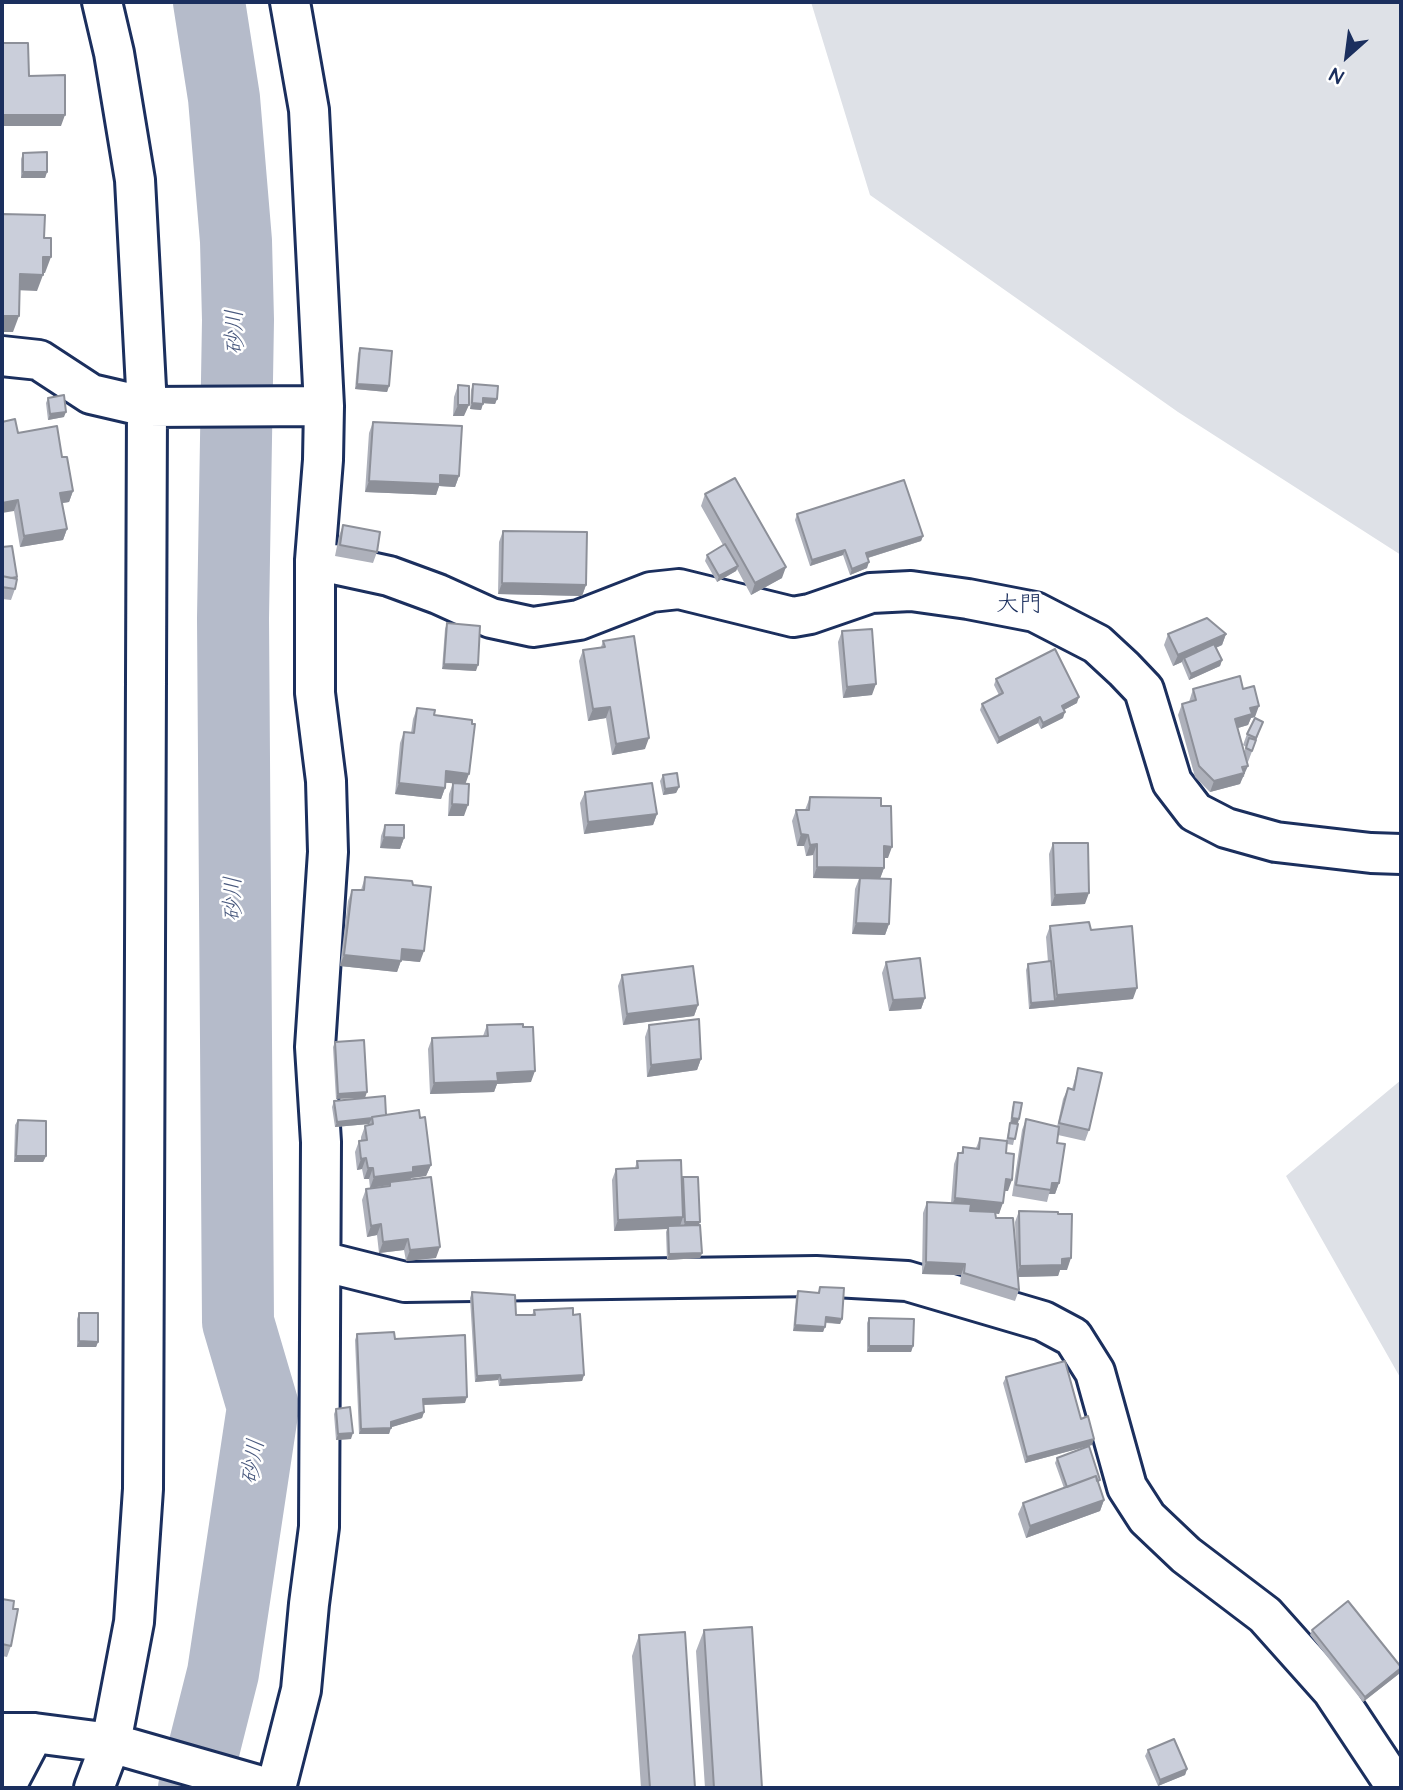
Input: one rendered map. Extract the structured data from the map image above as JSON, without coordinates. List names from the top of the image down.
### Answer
{
  "districts": ["大門"],
  "water": ["砂川"],
  "north": "bottom left"
}
